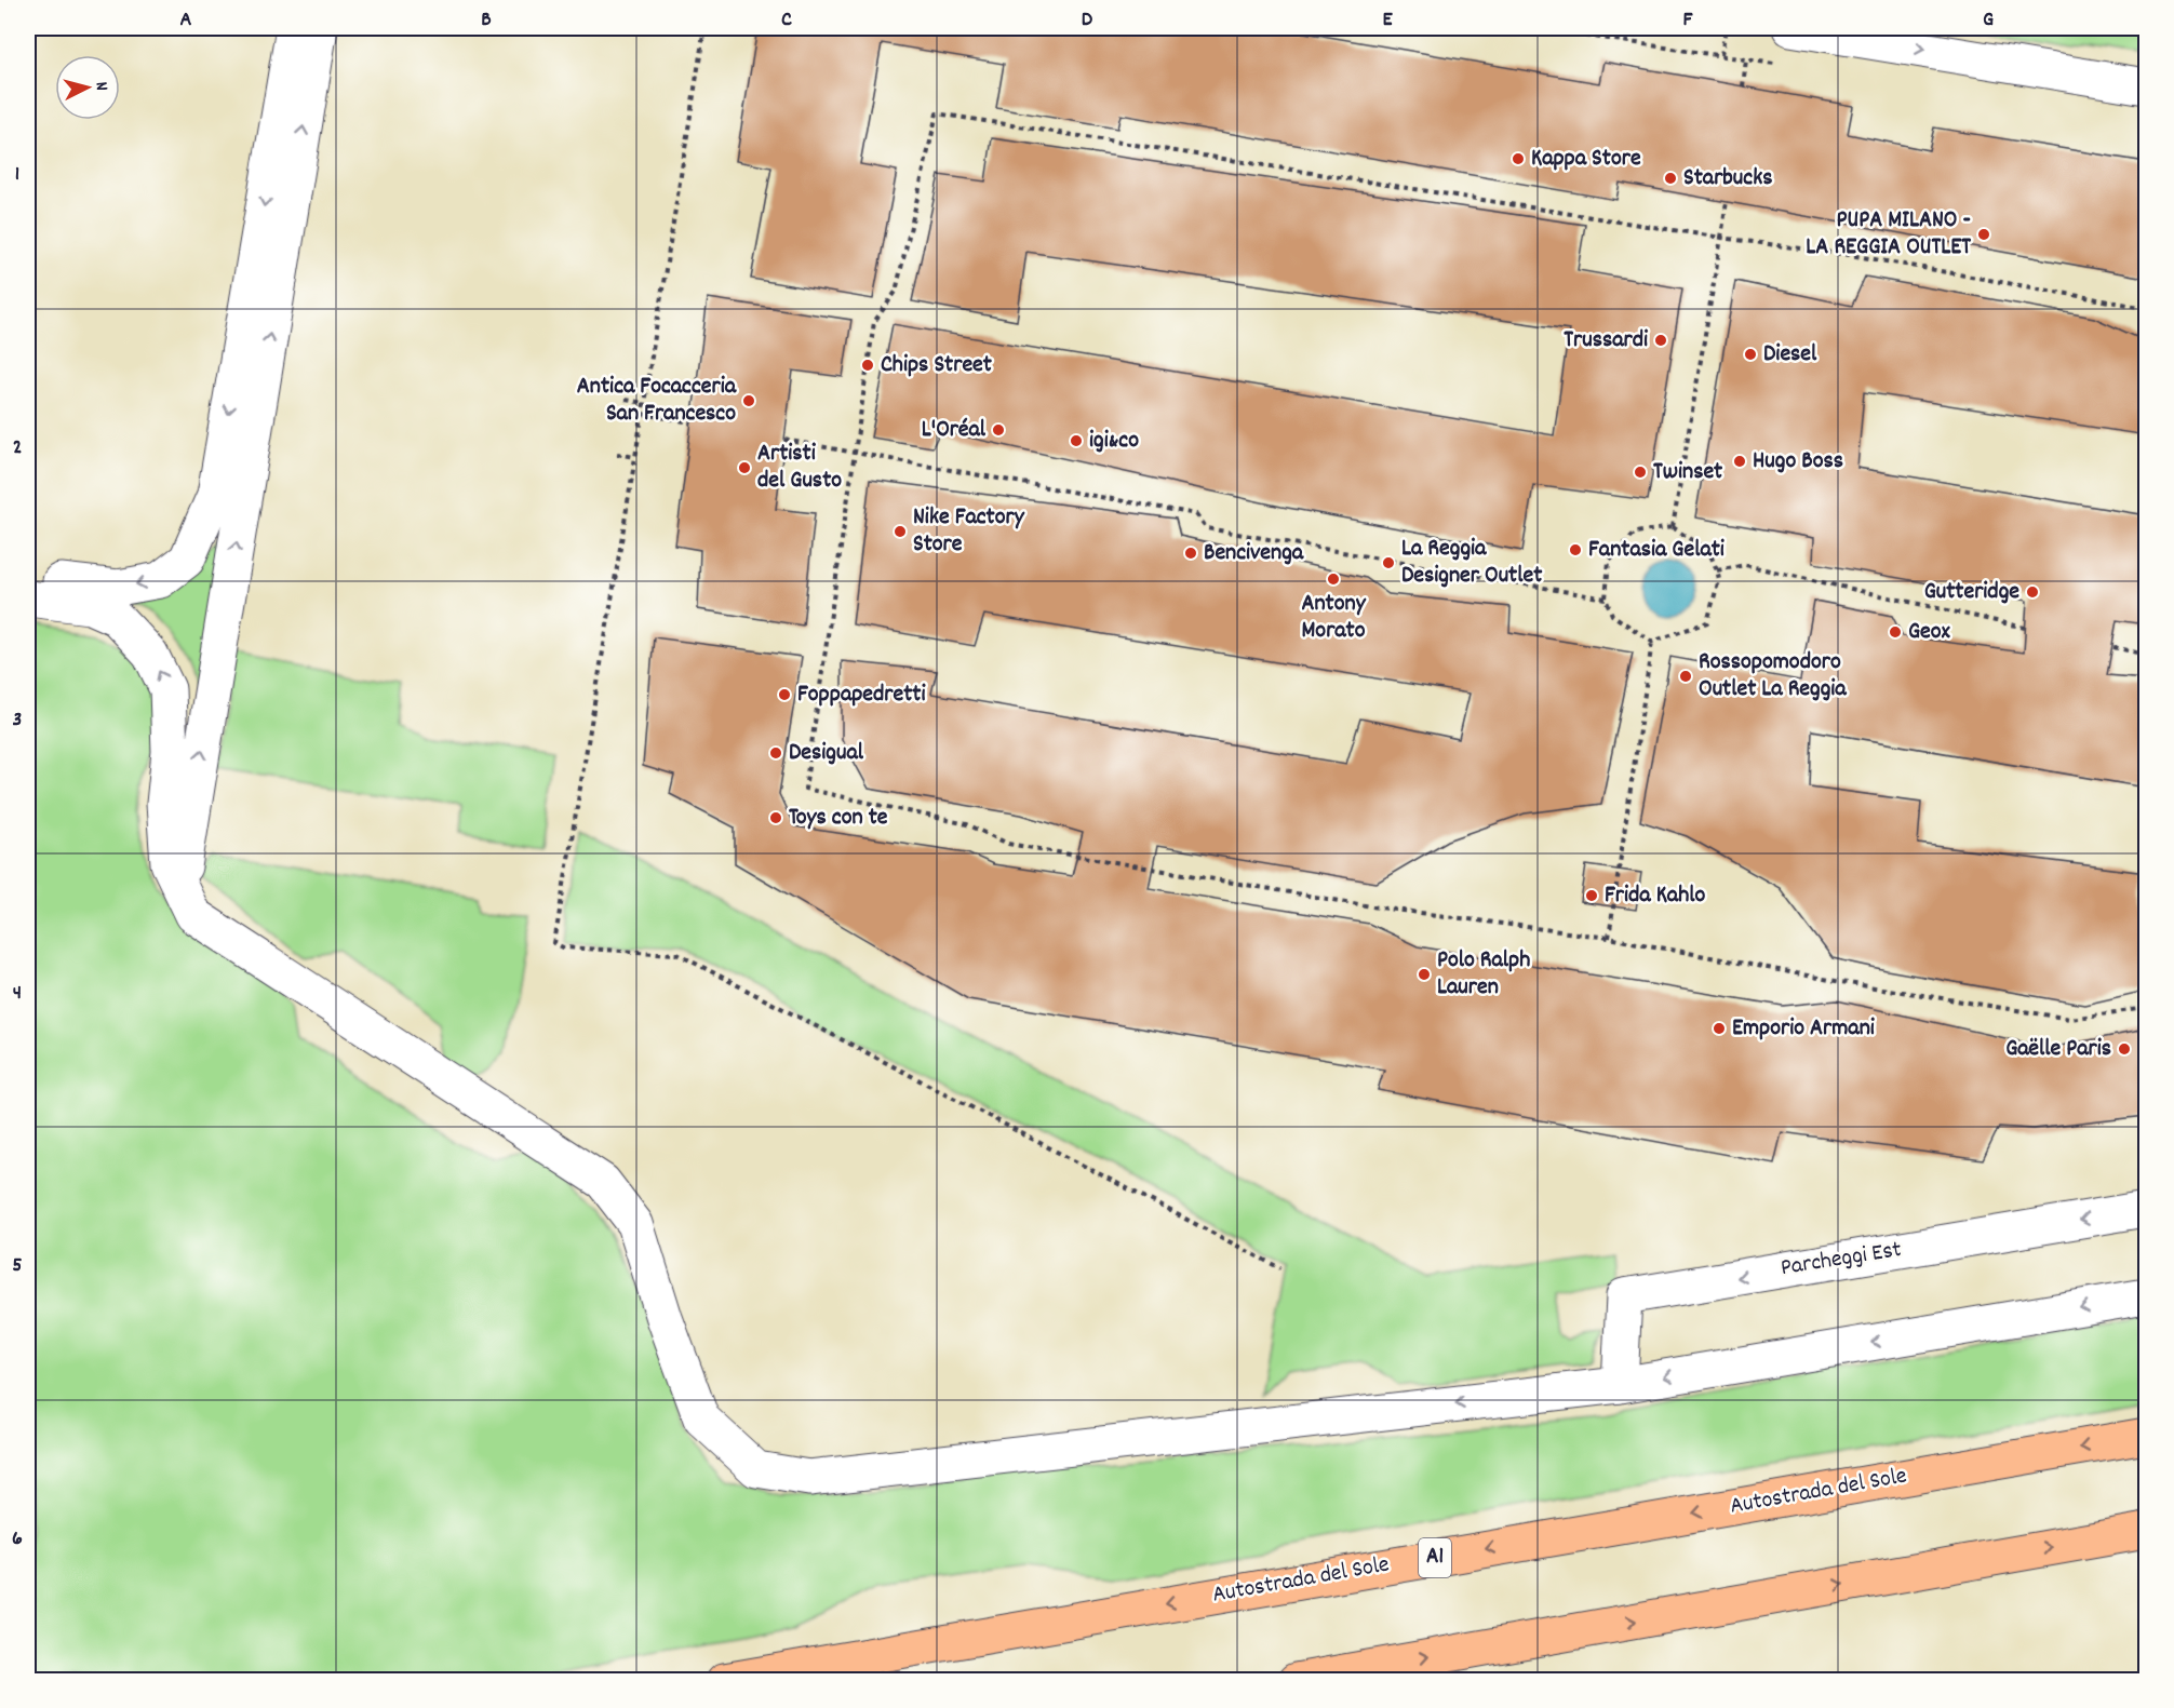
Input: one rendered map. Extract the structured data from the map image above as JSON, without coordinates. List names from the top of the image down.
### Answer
{
  "streets": {
    "highway": ["Autostrada del Sole", "A1"],
    "lane": ["Parcheggi Est"]
  },
  "places": [
    "Kappa Store",
    "Starbucks",
    "PUPA MILANO - LA REGGIA OUTLET",
    "Trussardi",
    "Diesel",
    "Chips Street",
    "Antica Focacceria San Francesco",
    "L'Oréal",
    "igi&co",
    "Hugo Boss",
    "Artisti del Gusto",
    "Twinset",
    "Nike Factory Store",
    "Fantasia Gelati",
    "Bencivenga",
    "La Reggia Designer Outlet",
    "Antony Morato",
    "Gutteridge",
    "Geox",
    "Rossopomodoro Outlet La Reggia",
    "Foppapedretti",
    "Desigual",
    "Toys con te",
    "Frida Kahlo",
    "Polo Ralph Lauren",
    "Emporio Armani",
    "Gaëlle Paris"
  ],
  "north": "right",
  "grid": {
    "columns": [
      "A",
      "B",
      "C",
      "D",
      "E",
      "F",
      "G"
    ],
    "rows": [
      "1",
      "2",
      "3",
      "4",
      "5",
      "6"
    ]
  }
}
